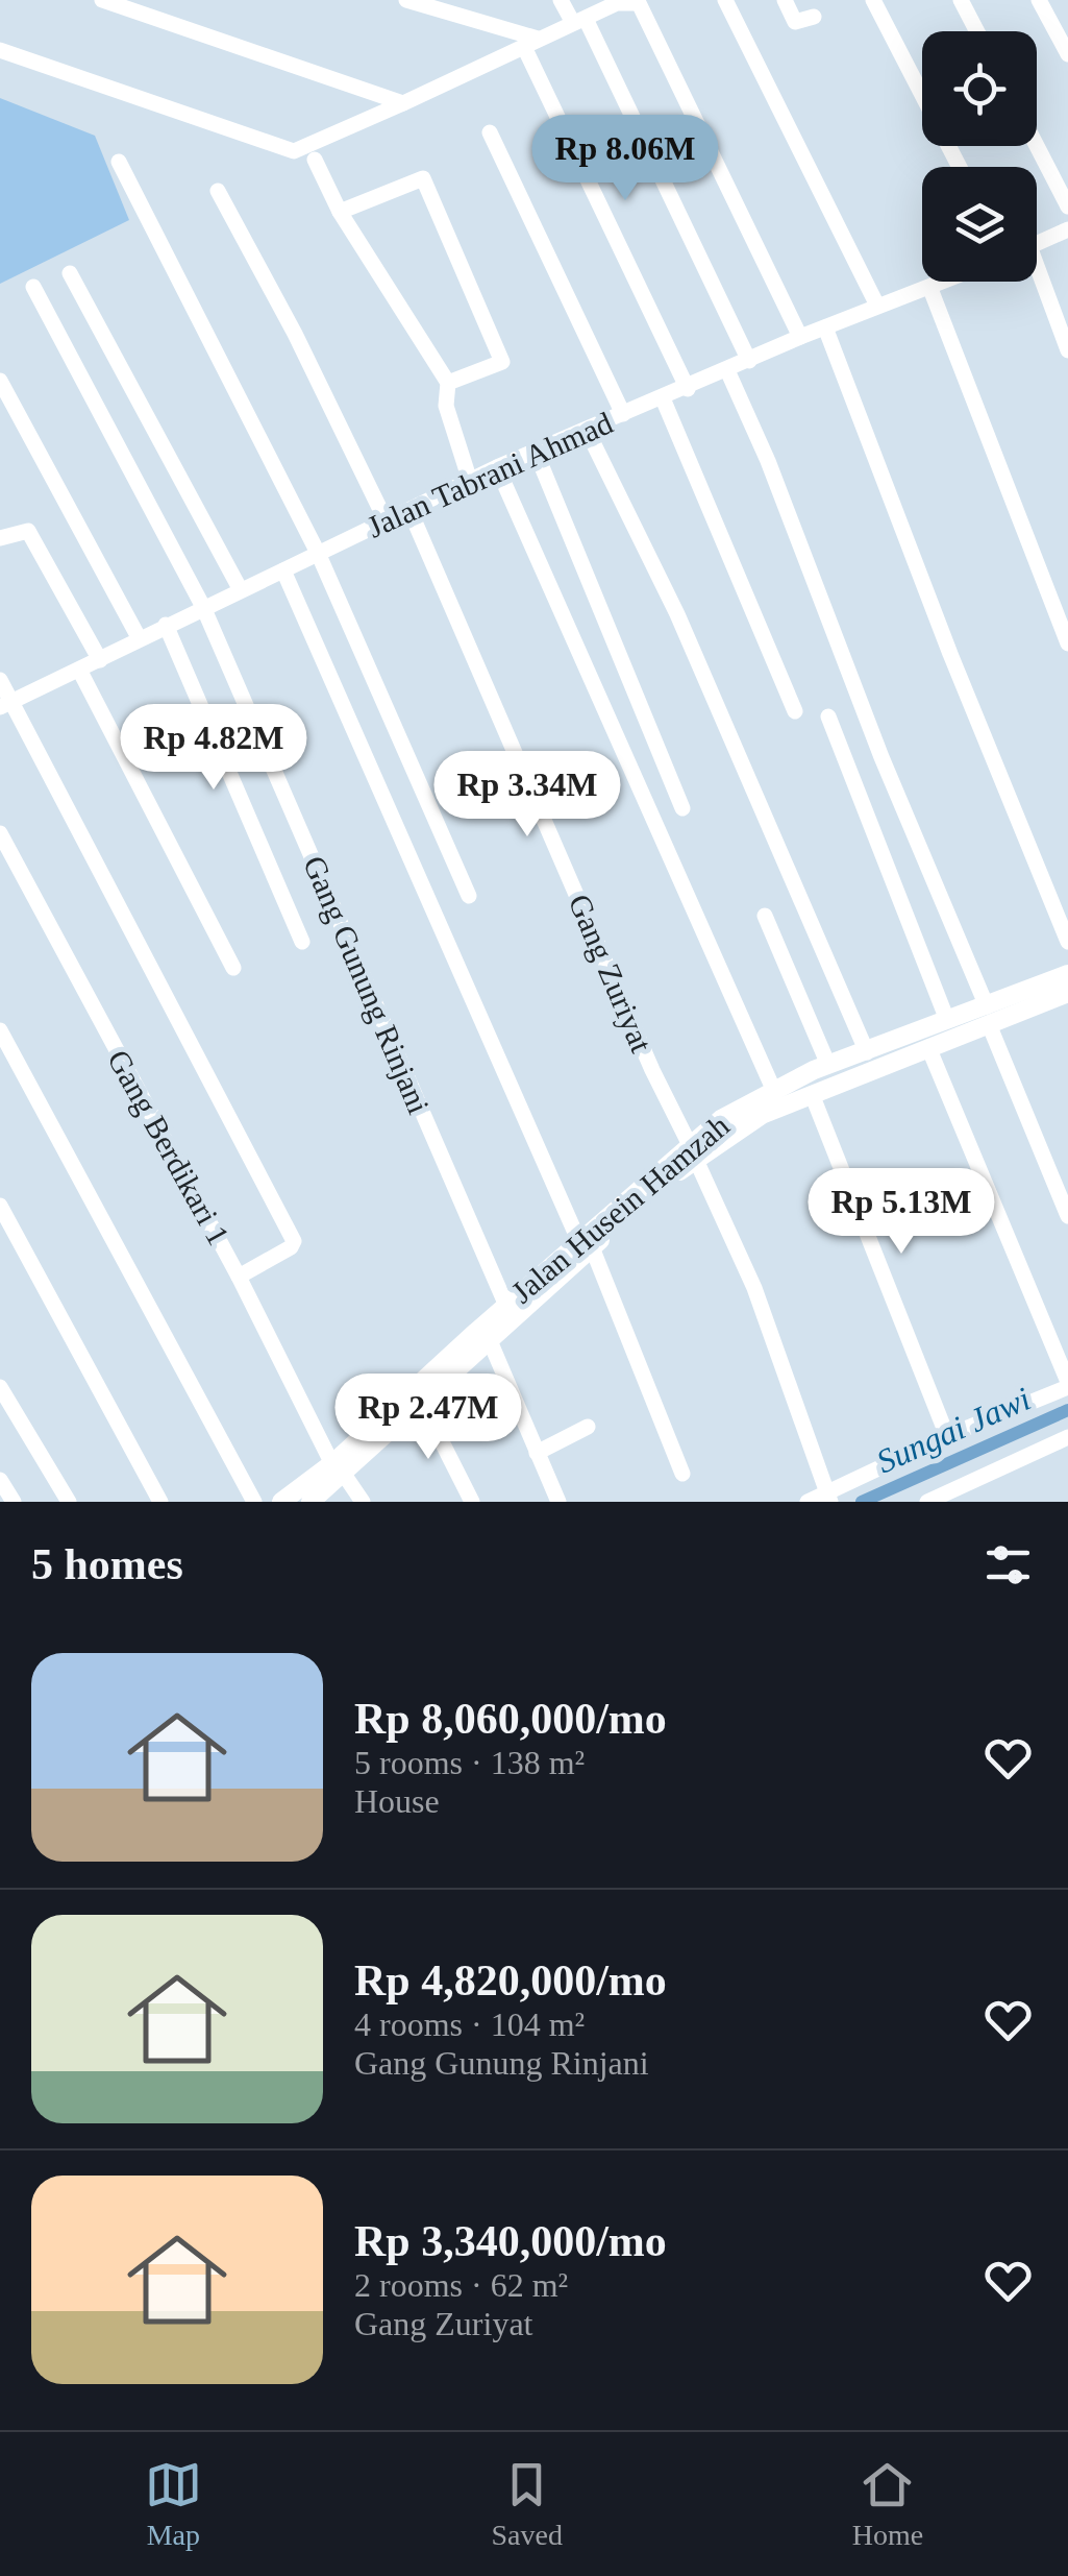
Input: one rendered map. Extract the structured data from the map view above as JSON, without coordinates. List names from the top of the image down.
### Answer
{
  "streets": {
    "street": [
      "Jalan Tabrani Ahmad",
      "Gang Zuriyat",
      "Gang Gunung Rinjani",
      "Gang Berdikari 1",
      "Jalan Husein Hamzah"
    ]
  },
  "crossings": [
    ["Jalan Tabrani Ahmad", "Gang Zuriyat"],
    ["Jalan Tabrani Ahmad", "Gang Gunung Rinjani"],
    ["Gang Zuriyat", "Jalan Husein Hamzah"],
    ["Gang Gunung Rinjani", "Jalan Husein Hamzah"],
    ["Gang Berdikari 1", "Jalan Husein Hamzah"]
  ],
  "water": ["Sungai Jawi"],
  "page": {
    "price": [
      "Rp 8.06M",
      "Rp 4.82M",
      "Rp 3.34M",
      "Rp 5.13M",
      "Rp 2.47M"
    ],
    "heading": "5 homes",
    "list": [
      {
        "name": "Rp 8,060,000/mo",
        "note": "5 rooms · 138 m² · House"
      },
      {
        "name": "Rp 4,820,000/mo",
        "note": "4 rooms · 104 m² · Gang Gunung Rinjani"
      },
      {
        "name": "Rp 3,340,000/mo",
        "note": "2 rooms · 62 m² · Gang Zuriyat"
      }
    ],
    "tabs": ["Map", "Saved", "Home"]
  }
}
